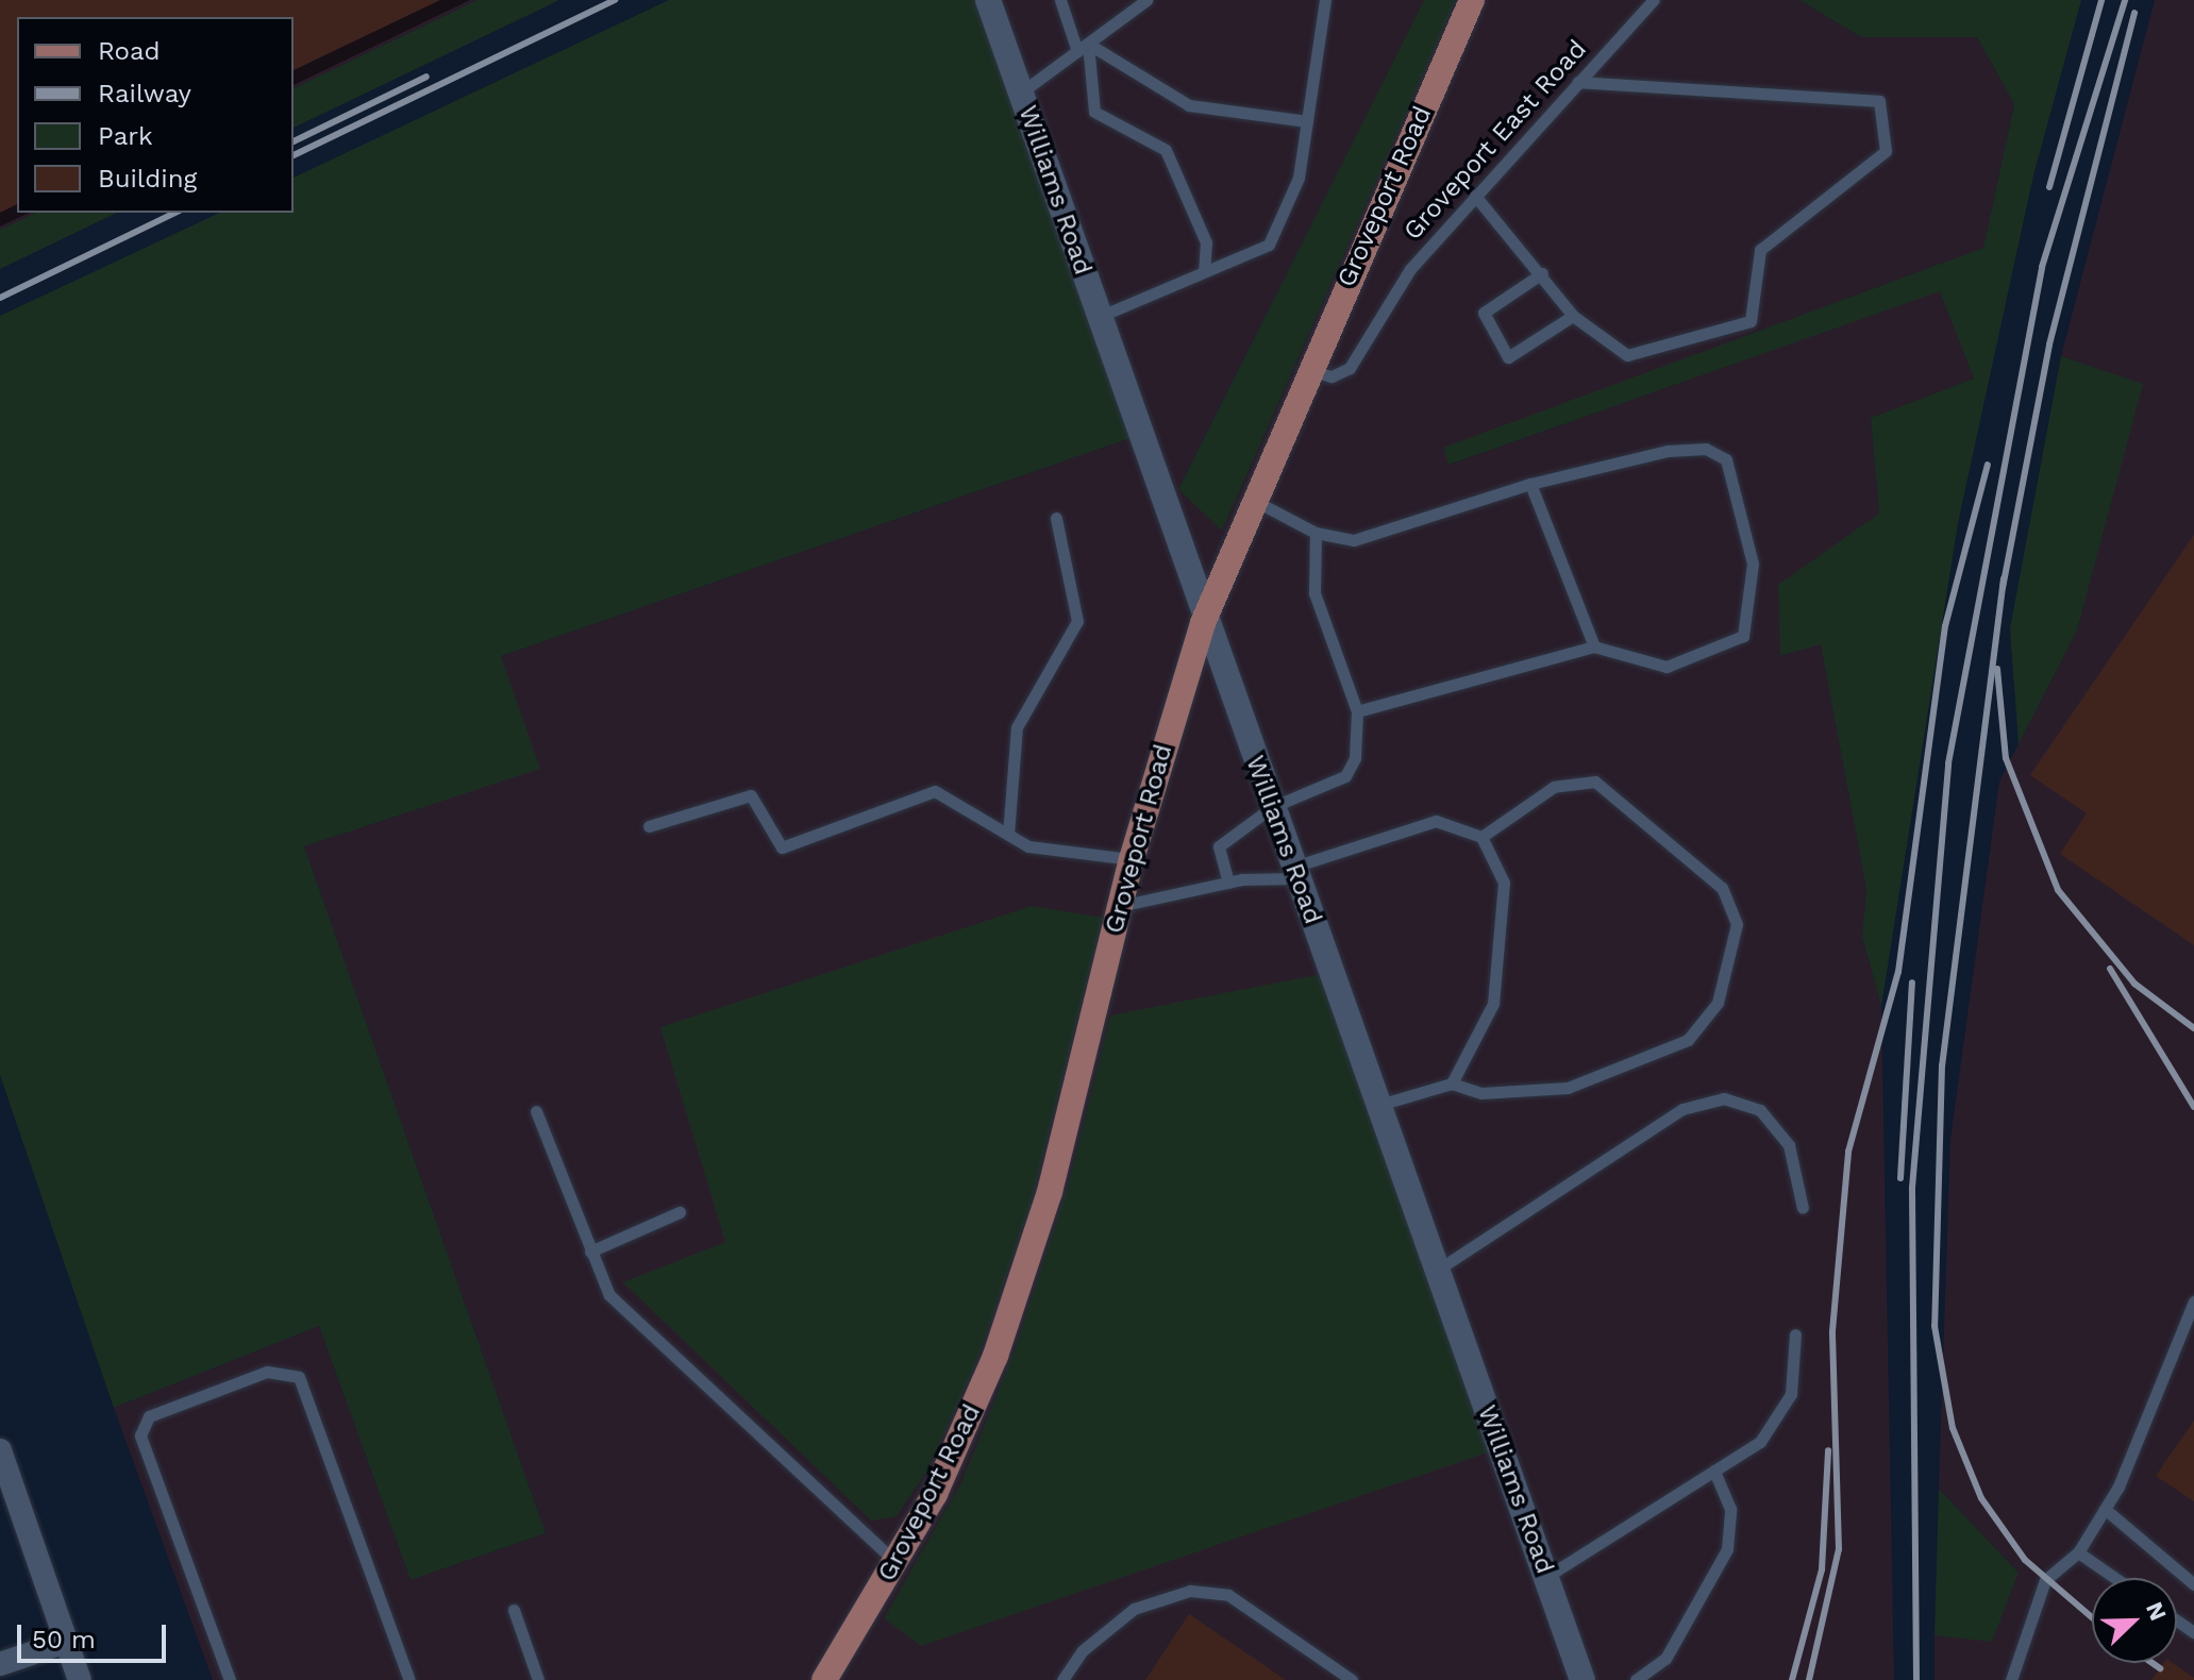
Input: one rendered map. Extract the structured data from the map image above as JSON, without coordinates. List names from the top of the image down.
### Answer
{
  "streets": {
    "main road": ["Williams Road", "Groveport Road"],
    "lane": ["Groveport East Road"]
  },
  "crossings": [
    ["Groveport East Road", "Groveport Road"],
    ["Williams Road", "Groveport Road"]
  ],
  "legend": [
    "Road",
    "Railway",
    "Park",
    "Building"
  ],
  "scale_bar": "50 m",
  "north": "top right"
}
